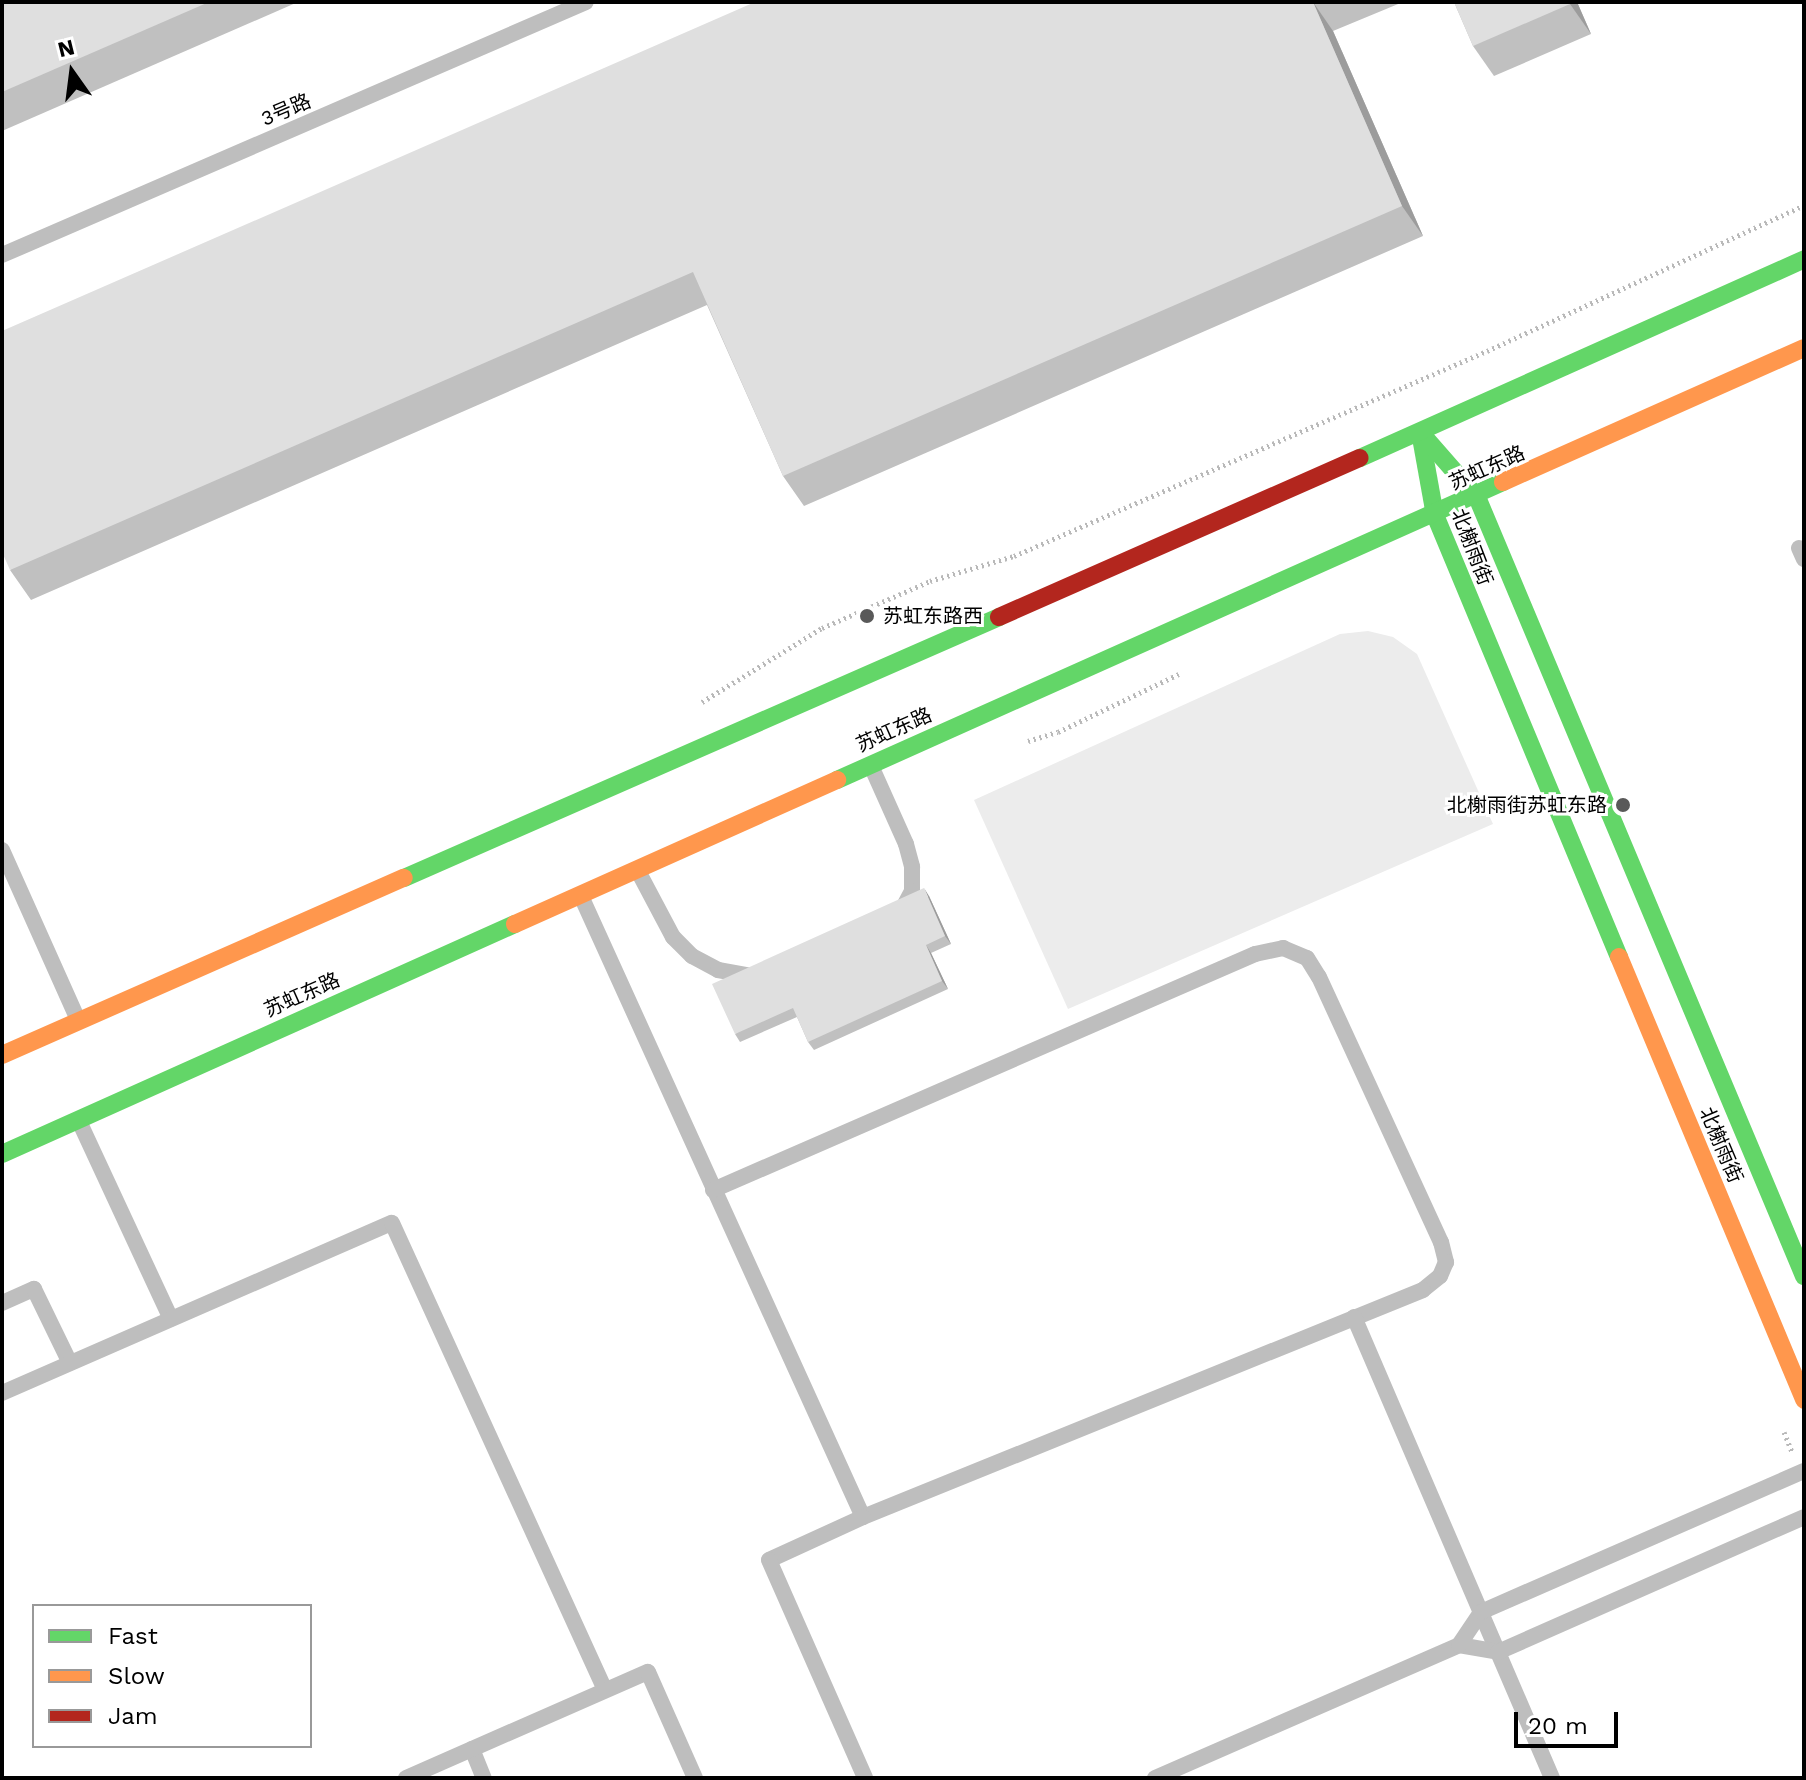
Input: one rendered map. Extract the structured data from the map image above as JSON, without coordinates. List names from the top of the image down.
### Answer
{
  "streets": {
    "main road": ["苏虹东路", "北榭雨街"],
    "lane": ["3号路"]
  },
  "crossings": [
    ["苏虹东路", "北榭雨街"]
  ],
  "places": ["苏虹东路西", "北榭雨街苏虹东路"],
  "legend": ["Fast", "Slow", "Jam"],
  "scale_bar": "20 m",
  "north": "top"
}
